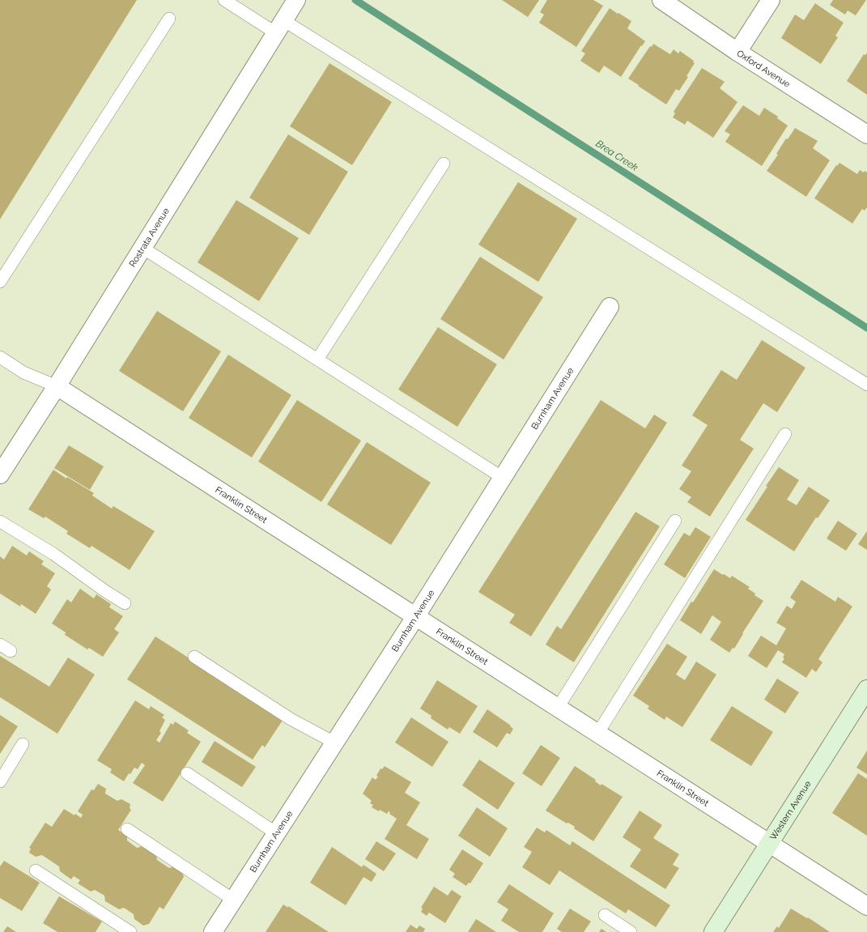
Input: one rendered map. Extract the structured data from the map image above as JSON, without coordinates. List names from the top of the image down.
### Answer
{
  "streets": {
    "street": [
      "Oxford Avenue",
      "Rostrata Avenue",
      "Burnham Avenue",
      "Franklin Street",
      "Western Avenue"
    ]
  },
  "crossings": [
    ["Rostrata Avenue", "Franklin Street"],
    ["Burnham Avenue", "Franklin Street"],
    ["Franklin Street", "Western Avenue"]
  ],
  "water": ["Brea Creek"]
}
